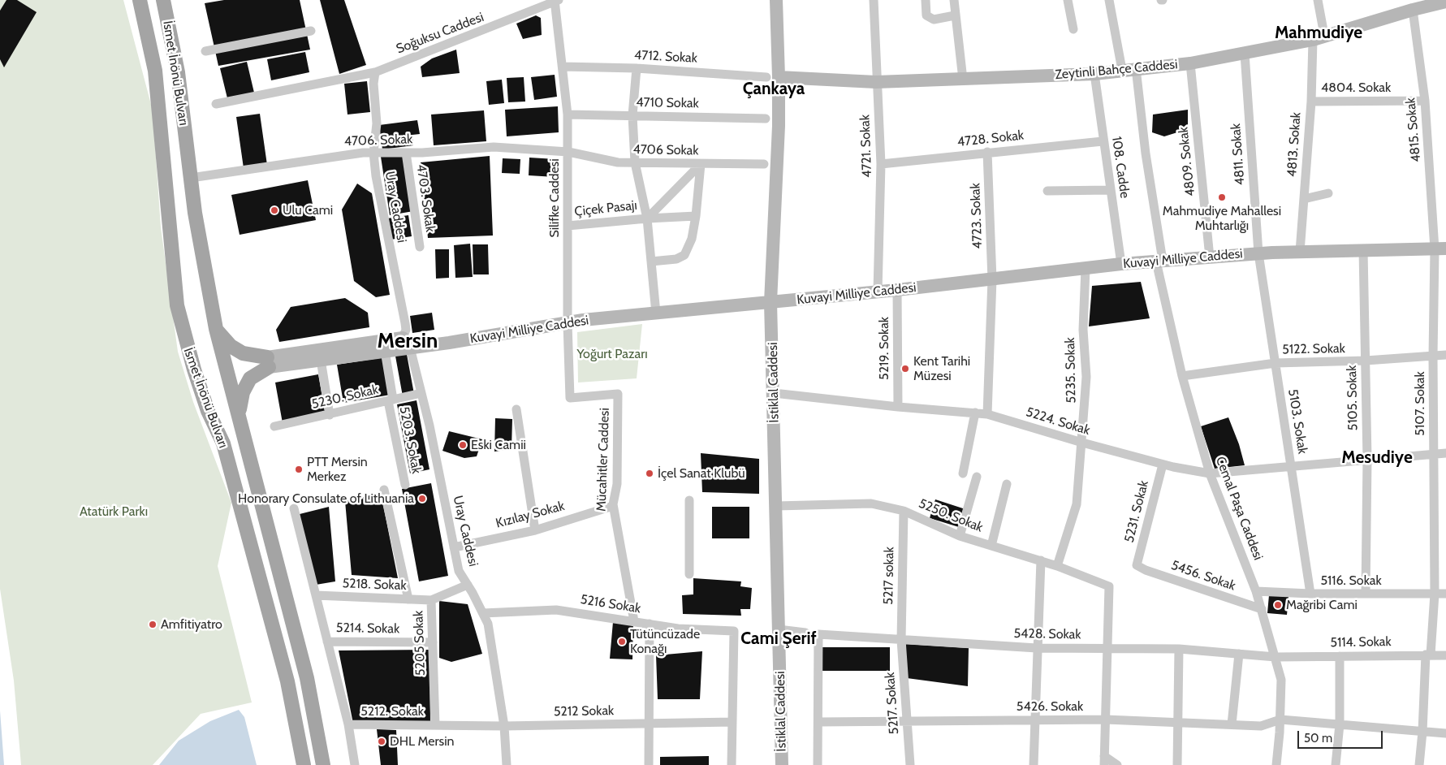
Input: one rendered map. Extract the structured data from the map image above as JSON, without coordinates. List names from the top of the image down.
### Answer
{
  "streets": {
    "main road": ["İsmet İnönü Bulvarı"],
    "street": [
      "Soğuksu Caddesi",
      "4712. Sokak",
      "Zeytinli Bahçe Caddesi",
      "4804. Sokak",
      "4710 Sokak",
      "4815. Sokak",
      "4728. Sokak",
      "4706. Sokak",
      "4813. Sokak",
      "4721. Sokak",
      "4706 Sokak",
      "4811. Sokak",
      "4809. Sokak",
      "108. Cadde",
      "4703. Sokak",
      "Silifke Caddesi",
      "Uray Caddesi",
      "Çiçek Pasajı",
      "4723. Sokak",
      "Kuvayi Milliye Caddesi",
      "5219. Sokak",
      "5122. Sokak",
      "5235. Sokak",
      "İstiklal Caddesi",
      "5230. Sokak",
      "5105. Sokak",
      "5107. Sokak",
      "5224. Sokak",
      "5103. Sokak",
      "5203. Sokak",
      "Mücahitler Caddesi",
      "Cemal Paşa Caddesi",
      "5231. Sokak",
      "Kızılay Sokak",
      "5250. Sokak",
      "5217 sokak",
      "5456. Sokak",
      "5116. Sokak",
      "5218. Sokak",
      "5216 Sokak",
      "5214. Sokak",
      "5428. Sokak",
      "5114. Sokak",
      "5205 Sokak",
      "5217. Sokak",
      "5426. Sokak",
      "5212. Sokak",
      "5212 Sokak"
    ]
  },
  "crossings": [
    ["Soğuksu Caddesi", "Silifke Caddesi"],
    ["Soğuksu Caddesi", "Uray Caddesi"],
    ["4712. Sokak", "Zeytinli Bahçe Caddesi"],
    ["4712. Sokak", "Silifke Caddesi"],
    ["4712. Sokak", "Çiçek Pasajı"],
    ["4712. Sokak", "İstiklal Caddesi"],
    ["Zeytinli Bahçe Caddesi", "4815. Sokak"],
    ["Zeytinli Bahçe Caddesi", "4813. Sokak"],
    ["Zeytinli Bahçe Caddesi", "4721. Sokak"],
    ["Zeytinli Bahçe Caddesi", "4811. Sokak"],
    ["Zeytinli Bahçe Caddesi", "4809. Sokak"],
    ["Zeytinli Bahçe Caddesi", "108. Cadde"],
    ["Zeytinli Bahçe Caddesi", "İstiklal Caddesi"],
    ["Zeytinli Bahçe Caddesi", "Cemal Paşa Caddesi"],
    ["İsmet İnönü Bulvarı", "4706. Sokak"],
    ["4804. Sokak", "4815. Sokak"],
    ["4804. Sokak", "4813. Sokak"],
    ["4710 Sokak", "Silifke Caddesi"],
    ["4710 Sokak", "Çiçek Pasajı"],
    ["4815. Sokak", "Kuvayi Milliye Caddesi"],
    ["4815. Sokak", "5107. Sokak"],
    ["4728. Sokak", "4721. Sokak"],
    ["4728. Sokak", "108. Cadde"],
    ["4728. Sokak", "4723. Sokak"],
    ["4706. Sokak", "4706 Sokak"],
    ["4706. Sokak", "4703. Sokak"],
    ["4706. Sokak", "Silifke Caddesi"],
    ["4706. Sokak", "Uray Caddesi"],
    ["4813. Sokak", "Kuvayi Milliye Caddesi"],
    ["4721. Sokak", "Kuvayi Milliye Caddesi"],
    ["4706 Sokak", "Silifke Caddesi"],
    ["4706 Sokak", "Çiçek Pasajı"],
    ["4811. Sokak", "Kuvayi Milliye Caddesi"],
    ["4811. Sokak", "5103. Sokak"],
    ["4809. Sokak", "Kuvayi Milliye Caddesi"],
    ["108. Cadde", "Kuvayi Milliye Caddesi"],
    ["Silifke Caddesi", "Çiçek Pasajı"],
    ["Silifke Caddesi", "Kuvayi Milliye Caddesi"],
    ["Silifke Caddesi", "Mücahitler Caddesi"],
    ["Uray Caddesi", "Kuvayi Milliye Caddesi"],
    ["Uray Caddesi", "5230. Sokak"],
    ["Uray Caddesi", "Kızılay Sokak"],
    ["Uray Caddesi", "5216 Sokak"],
    ["Uray Caddesi", "5205 Sokak"],
    ["Uray Caddesi", "5212 Sokak"],
    ["Çiçek Pasajı", "Kuvayi Milliye Caddesi"],
    ["4723. Sokak", "Kuvayi Milliye Caddesi"],
    ["4723. Sokak", "5224. Sokak"],
    ["Kuvayi Milliye Caddesi", "5219. Sokak"],
    ["Kuvayi Milliye Caddesi", "5235. Sokak"],
    ["Kuvayi Milliye Caddesi", "İstiklal Caddesi"],
    ["Kuvayi Milliye Caddesi", "5105. Sokak"],
    ["Kuvayi Milliye Caddesi", "5107. Sokak"],
    ["Kuvayi Milliye Caddesi", "5103. Sokak"],
    ["Kuvayi Milliye Caddesi", "5203. Sokak"],
    ["Kuvayi Milliye Caddesi", "Cemal Paşa Caddesi"],
    ["5219. Sokak", "5224. Sokak"],
    ["5122. Sokak", "5105. Sokak"],
    ["5122. Sokak", "5107. Sokak"],
    ["5122. Sokak", "5103. Sokak"],
    ["5122. Sokak", "Cemal Paşa Caddesi"],
    ["5235. Sokak", "5224. Sokak"],
    ["5235. Sokak", "5250. Sokak"],
    ["İstiklal Caddesi", "5224. Sokak"],
    ["İstiklal Caddesi", "5250. Sokak"],
    ["5230. Sokak", "5203. Sokak"],
    ["5105. Sokak", "5224. Sokak"],
    ["5105. Sokak", "5116. Sokak"],
    ["5107. Sokak", "5224. Sokak"],
    ["5107. Sokak", "5116. Sokak"],
    ["5107. Sokak", "5114. Sokak"],
    ["5224. Sokak", "5103. Sokak"],
    ["5224. Sokak", "Cemal Paşa Caddesi"],
    ["5224. Sokak", "5231. Sokak"],
    ["5103. Sokak", "5116. Sokak"],
    ["Mücahitler Caddesi", "Kızılay Sokak"],
    ["Mücahitler Caddesi", "5216 Sokak"],
    ["Cemal Paşa Caddesi", "5456. Sokak"],
    ["Cemal Paşa Caddesi", "5116. Sokak"],
    ["Cemal Paşa Caddesi", "5428. Sokak"],
    ["Cemal Paşa Caddesi", "5114. Sokak"],
    ["Cemal Paşa Caddesi", "5426. Sokak"],
    ["5231. Sokak", "5456. Sokak"],
    ["5250. Sokak", "5217 sokak"],
    ["5250. Sokak", "5428. Sokak"],
    ["5217 sokak", "5428. Sokak"],
    ["5217 sokak", "5217. Sokak"],
    ["5218. Sokak", "5205 Sokak"],
    ["5216 Sokak", "5212 Sokak"],
    ["5214. Sokak", "5205 Sokak"],
    ["5428. Sokak", "5114. Sokak"],
    ["5428. Sokak", "5217. Sokak"],
    ["5428. Sokak", "5426. Sokak"],
    ["5205 Sokak", "5212. Sokak"],
    ["5205 Sokak", "5212 Sokak"],
    ["5217. Sokak", "5426. Sokak"],
    ["5212. Sokak", "5212 Sokak"]
  ],
  "districts": [
    "Mahmudiye",
    "Çankaya",
    "Mersin",
    "Mesudiye",
    "Cami Şerif"
  ],
  "parks": ["Yoğurt Pazarı", "Atatürk Parkı"],
  "places": [
    "Mahmudiye Mahallesi Muhtarlığı",
    "Ulu Cami",
    "Kent Tarihi Müzesi",
    "Eski Camii",
    "PTT Mersin Merkez",
    "İçel Sanat Klubü",
    "Honorary Consulate of Lithuania",
    "Mağribi Cami",
    "Amfitiyatro",
    "Tütüncüzade Konağı",
    "DHL Mersin"
  ],
  "scale_bar": "50 m"
}
